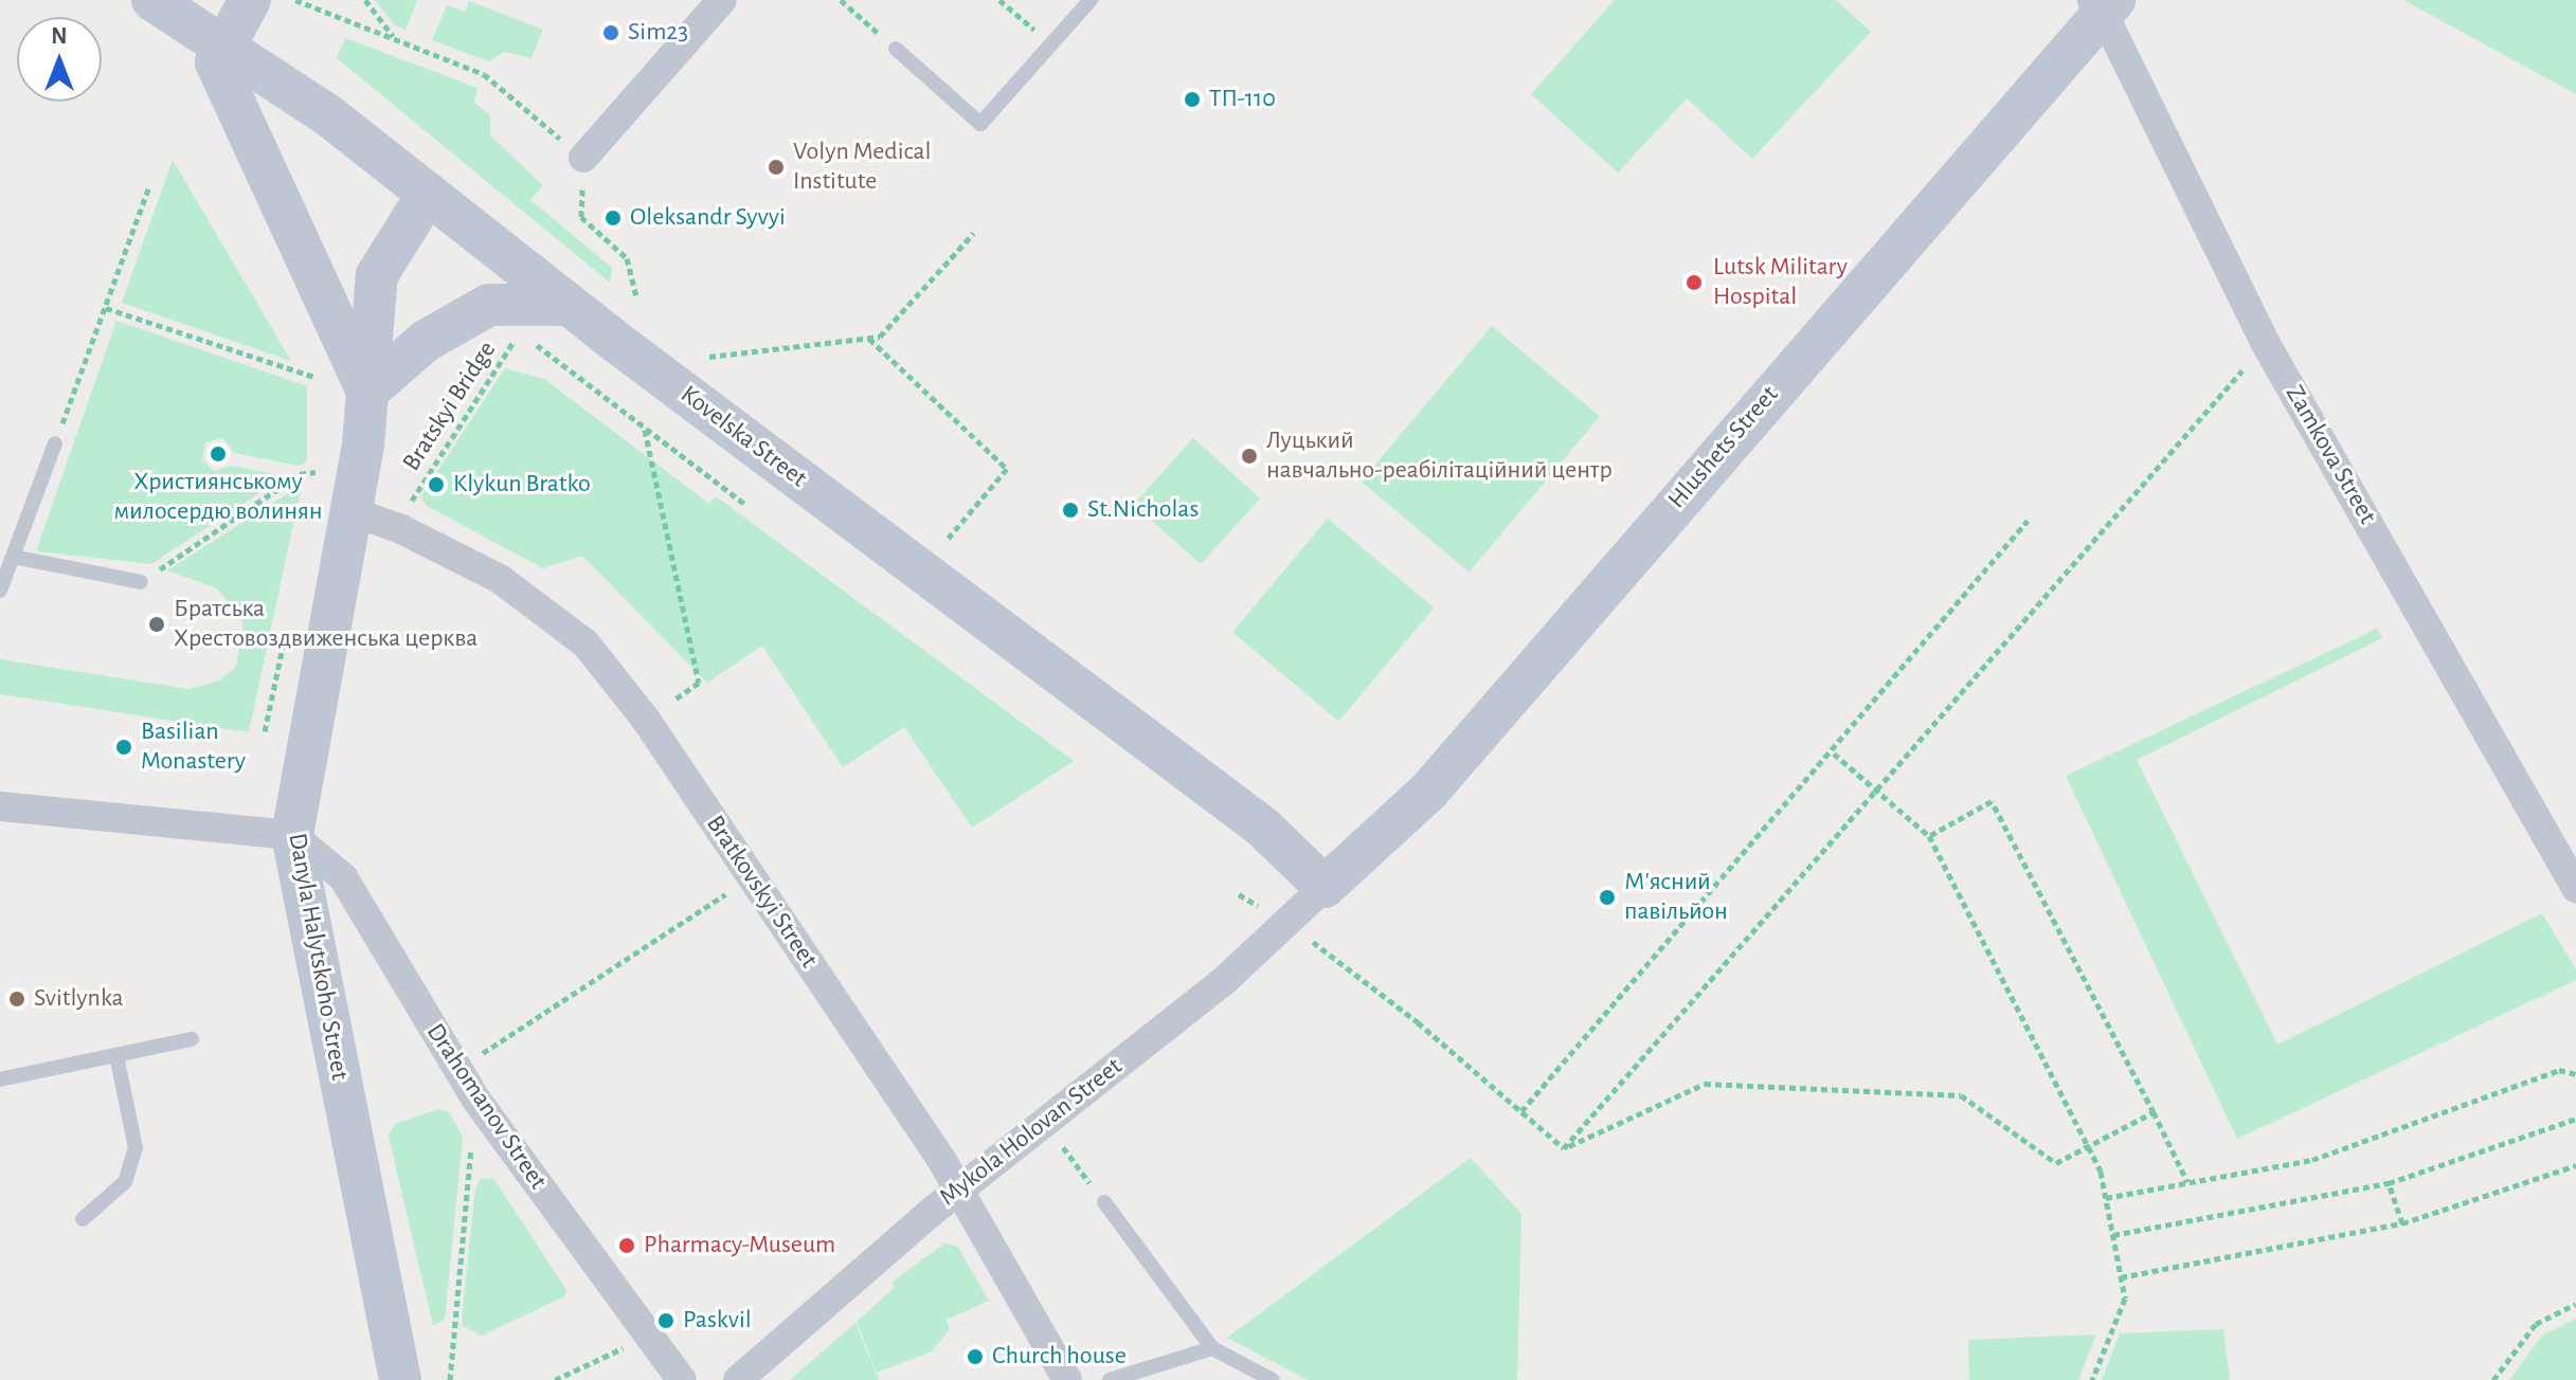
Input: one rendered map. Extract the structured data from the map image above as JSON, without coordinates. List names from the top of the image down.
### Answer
{
  "streets": {
    "main road": ["Kovelska Street", "Hlushets Street", "Danyla Halytskoho Street"],
    "street": [
      "Zamkova Street",
      "Bratkovskyi Street",
      "Drahomanov Street",
      "Mykola Holovan Street"
    ],
    "path": ["Bratskyi Bridge"]
  },
  "crossings": [
    ["Kovelska Street", "Hlushets Street"],
    ["Kovelska Street", "Danyla Halytskoho Street"],
    ["Kovelska Street", "Mykola Holovan Street"],
    ["Hlushets Street", "Zamkova Street"],
    ["Hlushets Street", "Mykola Holovan Street"],
    ["Bratkovskyi Street", "Danyla Halytskoho Street"],
    ["Bratkovskyi Street", "Mykola Holovan Street"],
    ["Danyla Halytskoho Street", "Drahomanov Street"]
  ],
  "places": [
    "Sim23",
    "ТП-110",
    "Volyn Medical Institute",
    "Oleksandr Syvyi",
    "Lutsk Military Hospital",
    "Християнському милосердю волинян",
    "Луцький навчально-реабілітаційний центр",
    "Klykun Bratko",
    "St.Nicholas",
    "Братська Хрестовоздвиженська церква",
    "Basilian Monastery",
    "М'ясний павільйон",
    "Svitlynka",
    "Pharmacy-Museum",
    "Paskvil",
    "Church house"
  ],
  "north": "top"
}
